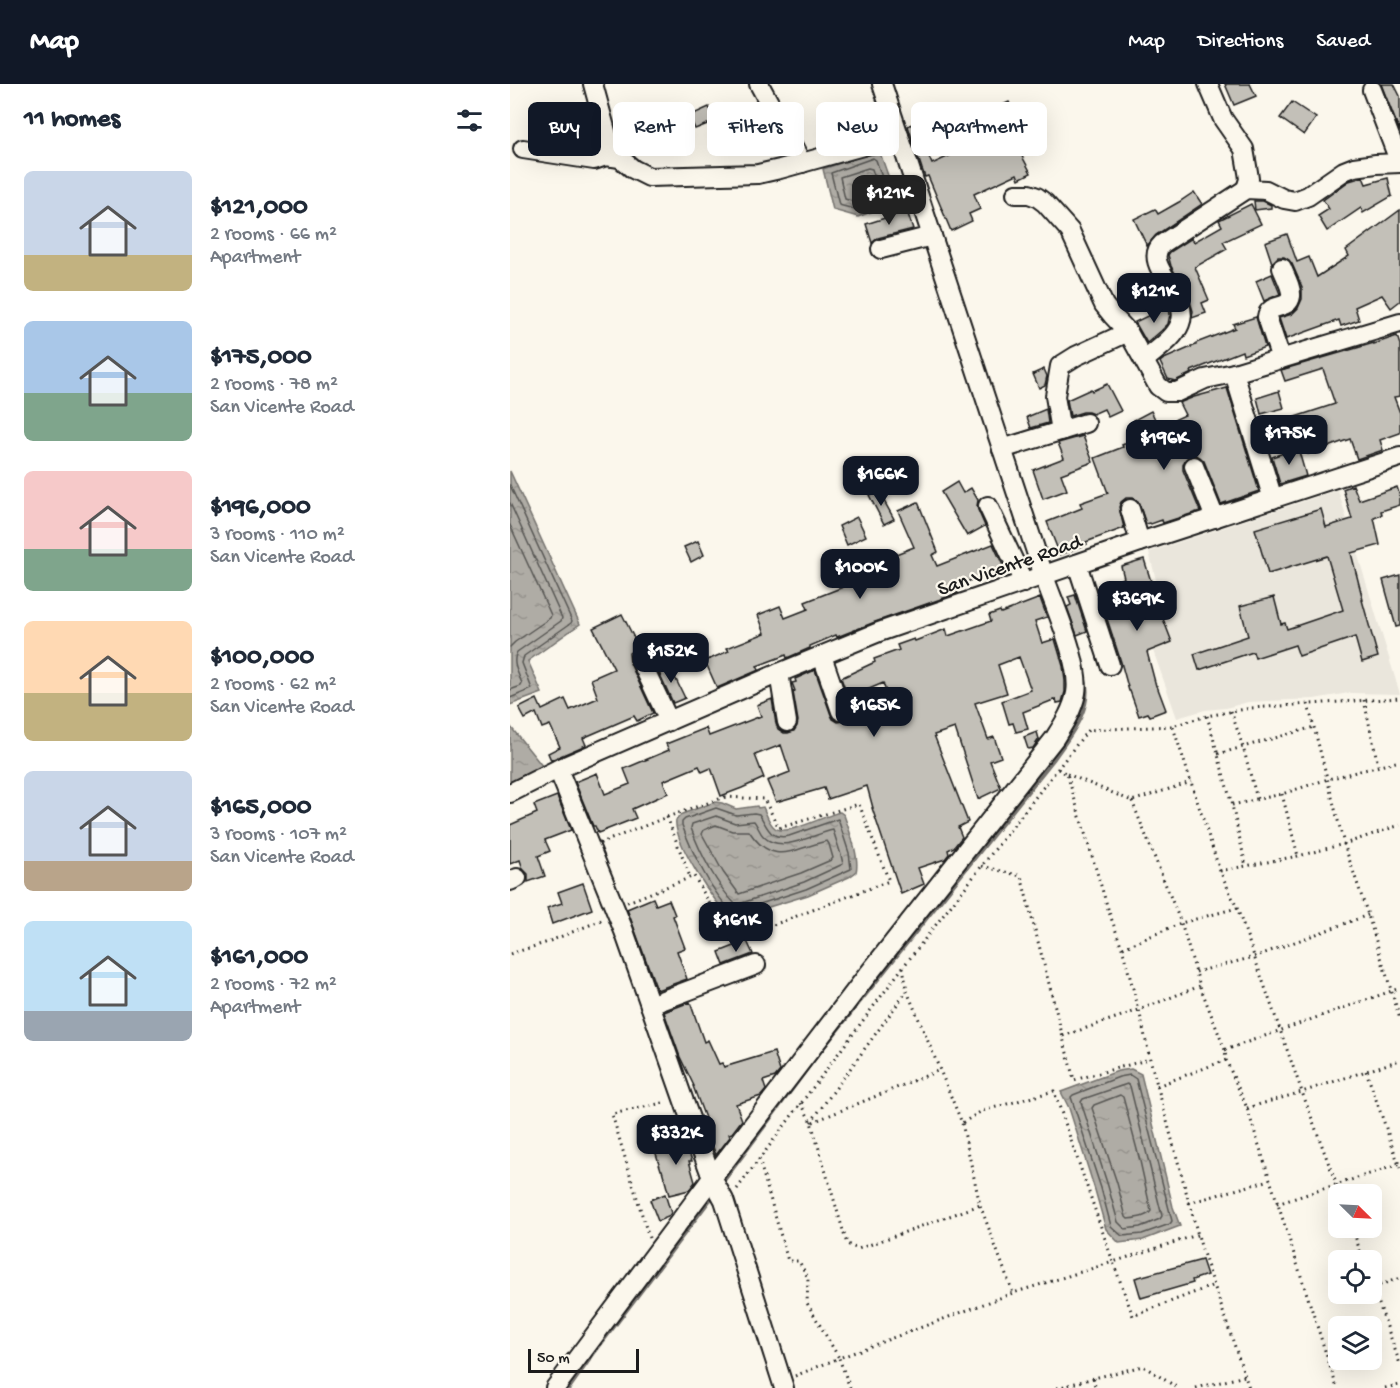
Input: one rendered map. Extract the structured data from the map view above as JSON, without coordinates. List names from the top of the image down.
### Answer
{
  "streets": {
    "street": ["San Vicente Road"]
  },
  "scale_bar": "50 m",
  "north": "bottom right",
  "page": {
    "header": "Map",
    "nav": ["Map", "Directions", "Saved"],
    "heading": "11 homes",
    "chip": [
      "Buy",
      "Rent",
      "Filters",
      "New",
      "Apartment"
    ],
    "list": [
      {
        "name": "$121,000",
        "note": "2 rooms · 66 m² · Apartment"
      },
      {
        "name": "$175,000",
        "note": "2 rooms · 78 m² · San Vicente Road"
      },
      {
        "name": "$196,000",
        "note": "3 rooms · 110 m² · San Vicente Road"
      },
      {
        "name": "$100,000",
        "note": "2 rooms · 62 m² · San Vicente Road"
      },
      {
        "name": "$165,000",
        "note": "3 rooms · 107 m² · San Vicente Road"
      },
      {
        "name": "$161,000",
        "note": "2 rooms · 72 m² · Apartment"
      }
    ],
    "price": [
      "$121K",
      "$121K",
      "$175K",
      "$196K",
      "$166K",
      "$100K",
      "$369K",
      "$152K",
      "$165K",
      "$161K",
      "$332K"
    ],
    "scale": "50 m"
  }
}
